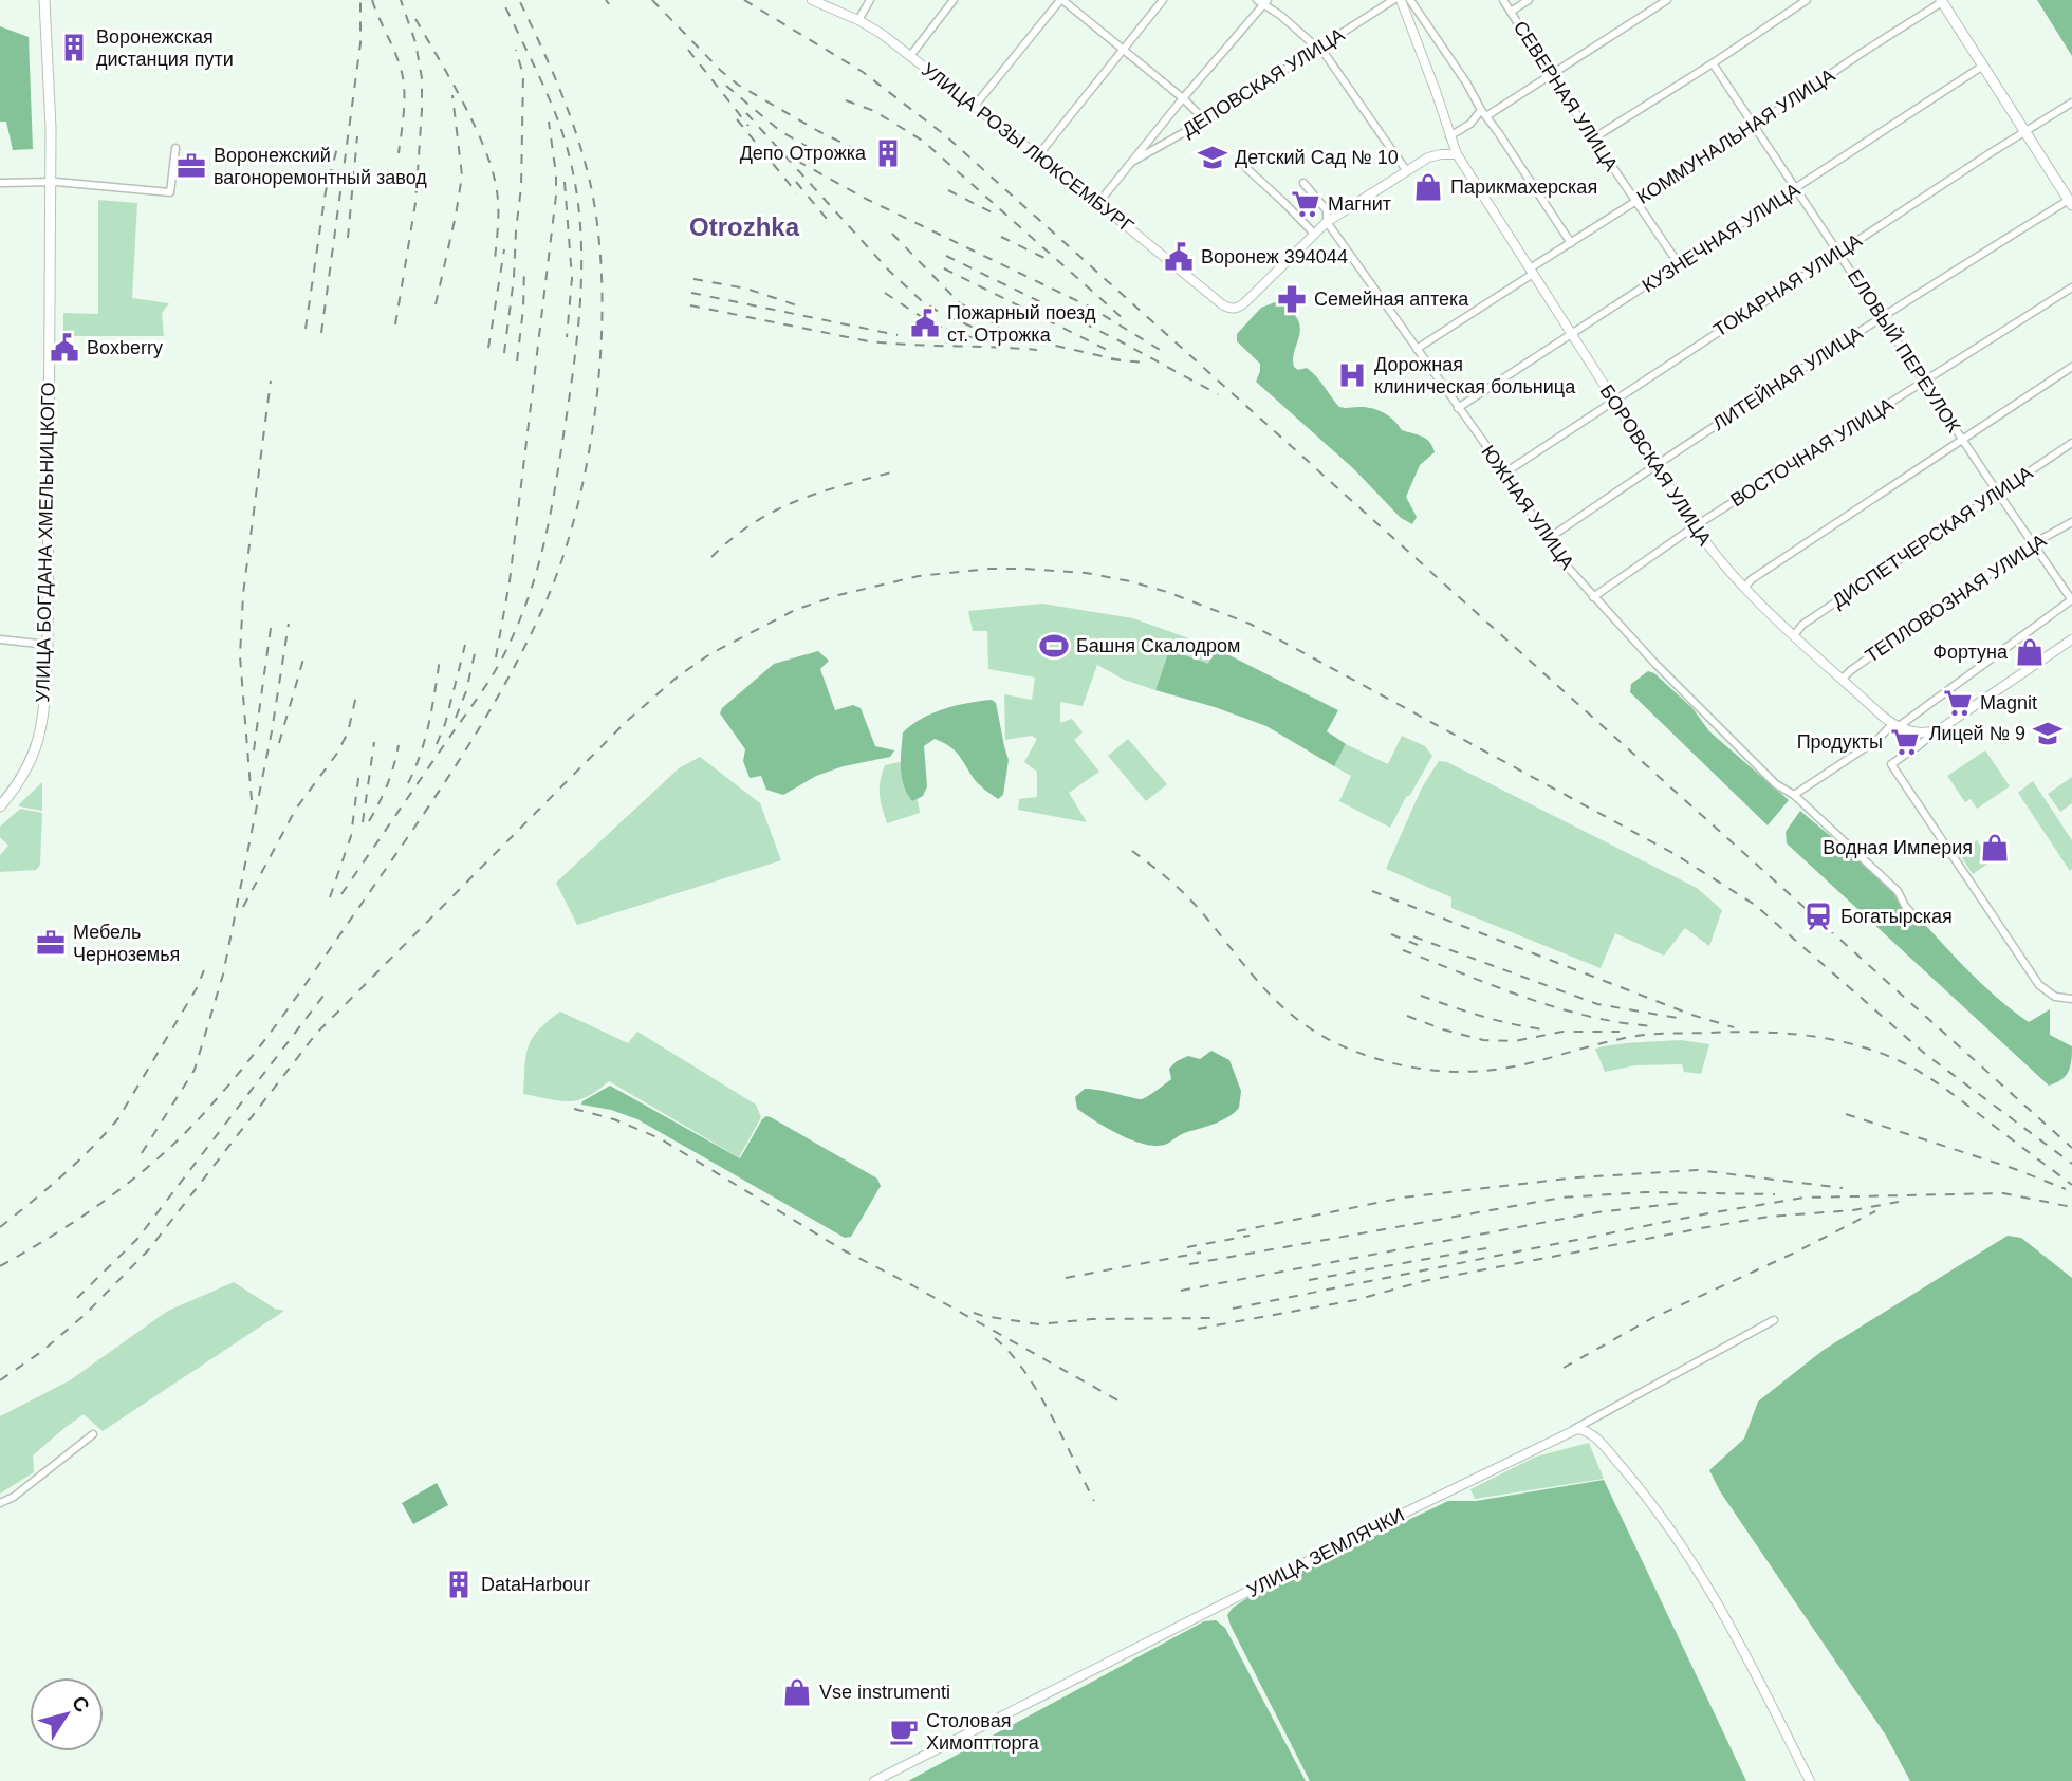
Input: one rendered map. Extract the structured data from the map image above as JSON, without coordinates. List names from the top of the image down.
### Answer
{
  "streets": {
    "main road": ["УЛИЦА БОГДАНА ХМЕЛЬНИЦКОГО"],
    "street": [
      "ДЕПОВСКАЯ УЛИЦА",
      "СЕВЕРНАЯ УЛИЦА",
      "КОММУНАЛЬНАЯ УЛИЦА",
      "УЛИЦА РОЗЫ ЛЮКСЕМБУРГ",
      "КУЗНЕЧНАЯ УЛИЦА",
      "ТОКАРНАЯ УЛИЦА",
      "ЕЛОВЫЙ ПЕРЕУЛОК",
      "ЛИТЕЙНАЯ УЛИЦА",
      "ВОСТОЧНАЯ УЛИЦА",
      "БОРОВСКАЯ УЛИЦА",
      "ЮЖНАЯ УЛИЦА",
      "ДИСПЕТЧЕРСКАЯ УЛИЦА",
      "ТЕПЛОВОЗНАЯ УЛИЦА",
      "УЛИЦА ЗЕМЛЯЧКИ"
    ]
  },
  "crossings": [
    ["СЕВЕРНАЯ УЛИЦА", "КОММУНАЛЬНАЯ УЛИЦА"],
    ["СЕВЕРНАЯ УЛИЦА", "КУЗНЕЧНАЯ УЛИЦА"],
    ["КОММУНАЛЬНАЯ УЛИЦА", "ЕЛОВЫЙ ПЕРЕУЛОК"],
    ["КОММУНАЛЬНАЯ УЛИЦА", "БОРОВСКАЯ УЛИЦА"],
    ["КОММУНАЛЬНАЯ УЛИЦА", "ЮЖНАЯ УЛИЦА"],
    ["КУЗНЕЧНАЯ УЛИЦА", "ЕЛОВЫЙ ПЕРЕУЛОК"],
    ["КУЗНЕЧНАЯ УЛИЦА", "БОРОВСКАЯ УЛИЦА"],
    ["КУЗНЕЧНАЯ УЛИЦА", "ЮЖНАЯ УЛИЦА"],
    ["ТОКАРНАЯ УЛИЦА", "ЕЛОВЫЙ ПЕРЕУЛОК"],
    ["ТОКАРНАЯ УЛИЦА", "БОРОВСКАЯ УЛИЦА"],
    ["ТОКАРНАЯ УЛИЦА", "ЮЖНАЯ УЛИЦА"],
    ["ЕЛОВЫЙ ПЕРЕУЛОК", "ЛИТЕЙНАЯ УЛИЦА"],
    ["ЕЛОВЫЙ ПЕРЕУЛОК", "ВОСТОЧНАЯ УЛИЦА"],
    ["ЕЛОВЫЙ ПЕРЕУЛОК", "ДИСПЕТЧЕРСКАЯ УЛИЦА"],
    ["ЕЛОВЫЙ ПЕРЕУЛОК", "ТЕПЛОВОЗНАЯ УЛИЦА"],
    ["ЛИТЕЙНАЯ УЛИЦА", "БОРОВСКАЯ УЛИЦА"],
    ["ЛИТЕЙНАЯ УЛИЦА", "ЮЖНАЯ УЛИЦА"],
    ["ВОСТОЧНАЯ УЛИЦА", "БОРОВСКАЯ УЛИЦА"],
    ["ВОСТОЧНАЯ УЛИЦА", "ЮЖНАЯ УЛИЦА"],
    ["БОРОВСКАЯ УЛИЦА", "ДИСПЕТЧЕРСКАЯ УЛИЦА"],
    ["БОРОВСКАЯ УЛИЦА", "ТЕПЛОВОЗНАЯ УЛИЦА"]
  ],
  "districts": ["Otrozhka"],
  "places": {
    "building": ["Воронежская дистанция пути", "Депо Отрожка", "DataHarbour"],
    "school or university": ["Детский Сад № 10", "Лицей № 9"],
    "office": ["Воронежский вагоноремонтный завод", "Мебель Черноземья"],
    "shop": [
      "Парикмахерская",
      "Фортуна",
      "Водная Империя",
      "Vse instrumenti"
    ],
    "supermarket": ["Магнит", "Magnit", "Продукты"],
    "public building": ["Воронеж 394044", "Пожарный поезд ст. Отрожка", "Boxberry"],
    "pharmacy": ["Семейная аптека"],
    "hospital": ["Дорожная клиническая больница"],
    "sports": ["Башня Скалодром"],
    "station": ["Богатырская"],
    "cafe": ["Столовая Химоптторга"]
  },
  "north": "top right"
}
